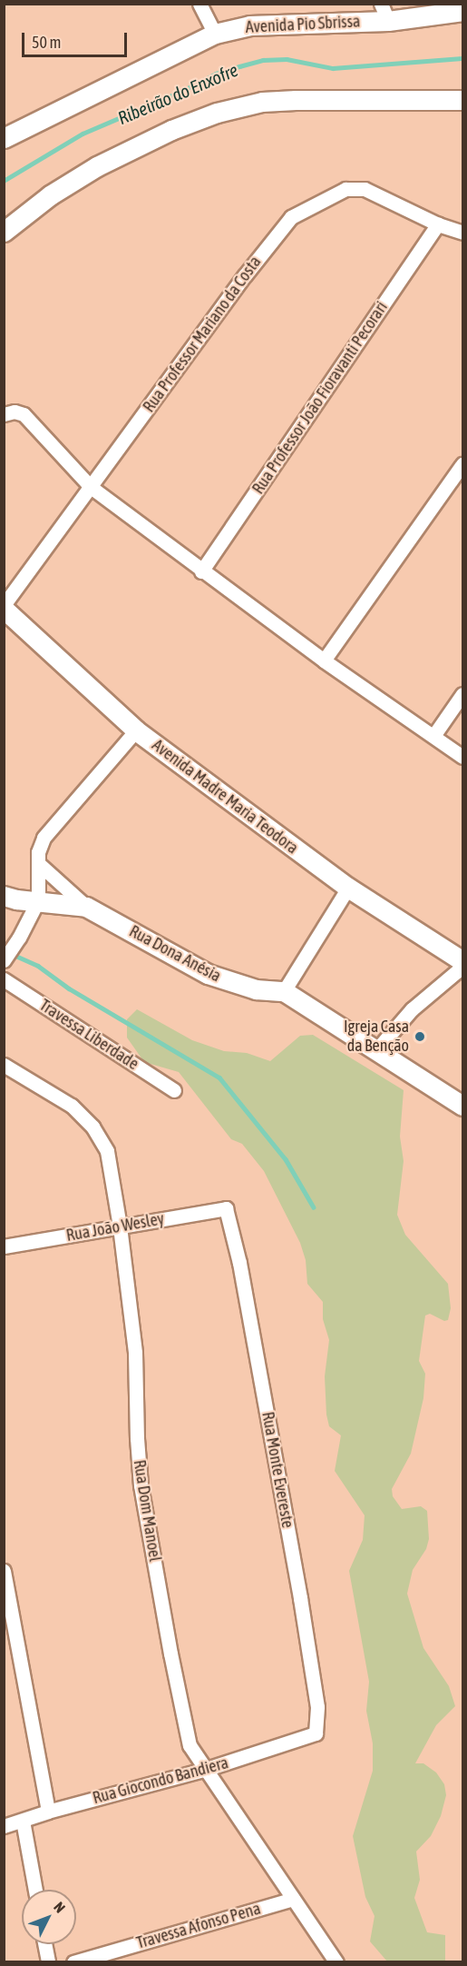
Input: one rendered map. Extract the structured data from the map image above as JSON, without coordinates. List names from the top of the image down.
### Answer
{
  "streets": {
    "street": [
      "Avenida Pio Sbrissa",
      "Rua Professor Mariano da Costa",
      "Rua Professor João Fioravanti Pecorari",
      "Avenida Madre Maria Teodora",
      "Rua Dona Anésia",
      "Travessa Liberdade",
      "Rua João Wesley",
      "Rua Monte Evereste",
      "Rua Dom Manoel",
      "Rua Giocondo Bandiera",
      "Travessa Afonso Pena"
    ]
  },
  "crossings": [
    ["Rua Professor Mariano da Costa", "Rua Professor João Fioravanti Pecorari"],
    ["Rua João Wesley", "Rua Monte Evereste"],
    ["Rua João Wesley", "Rua Dom Manoel"],
    ["Rua Monte Evereste", "Rua Giocondo Bandiera"],
    ["Rua Dom Manoel", "Rua Giocondo Bandiera"],
    ["Rua Dom Manoel", "Travessa Afonso Pena"]
  ],
  "water": ["Ribeirão do Enxofre"],
  "places": ["Igreja Casa da Benção"],
  "scale_bar": "50 m",
  "north": "top right"
}
